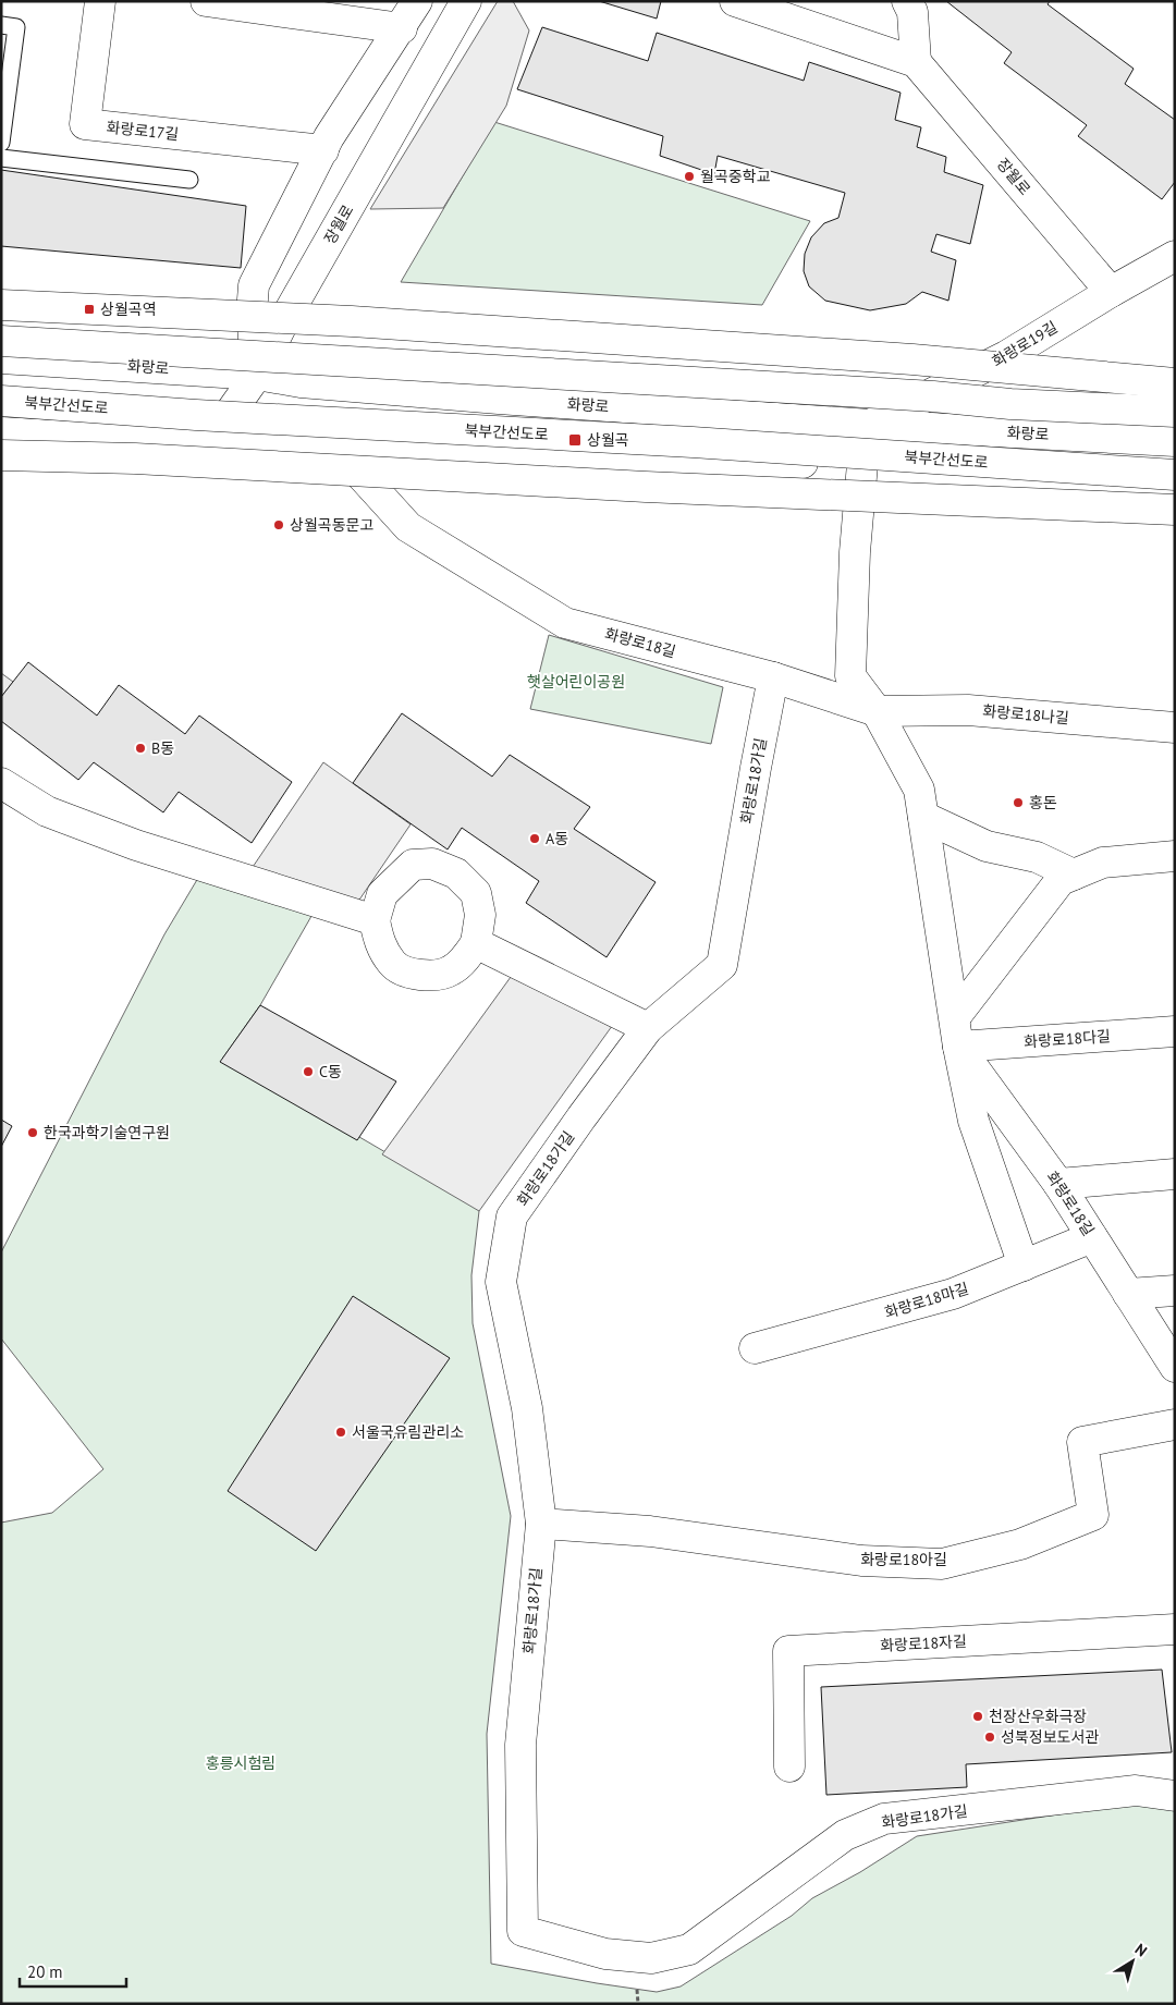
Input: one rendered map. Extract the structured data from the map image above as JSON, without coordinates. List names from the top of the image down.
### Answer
{
  "streets": {
    "main road": [
      "화랑로17길",
      "장월로",
      "화랑로19길",
      "화랑로",
      "북부간선도로",
      "화랑로18길",
      "화랑로18나길",
      "화랑로18가길",
      "화랑로18다길",
      "화랑로18마길",
      "화랑로18아길",
      "화랑로18자길"
    ]
  },
  "crossings": [
    ["장월로", "화랑로19길"],
    ["장월로", "화랑로"],
    ["화랑로19길", "화랑로"],
    ["화랑로18길", "화랑로18나길"],
    ["화랑로18길", "화랑로18가길"],
    ["화랑로18길", "화랑로18다길"],
    ["화랑로18길", "화랑로18마길"],
    ["화랑로18가길", "화랑로18아길"]
  ],
  "parks": ["햇살어린이공원", "홍릉시험림"],
  "places": {
    "other": [
      "월곡중학교",
      "상월곡동문고",
      "B동",
      "홍돈",
      "A동",
      "C동",
      "한국과학기술연구원",
      "서울국유림관리소",
      "천장산우화극장",
      "성북정보도서관"
    ],
    "transit": ["상월곡역", "상월곡"]
  },
  "scale_bar": "20 m",
  "north": "top right"
}
